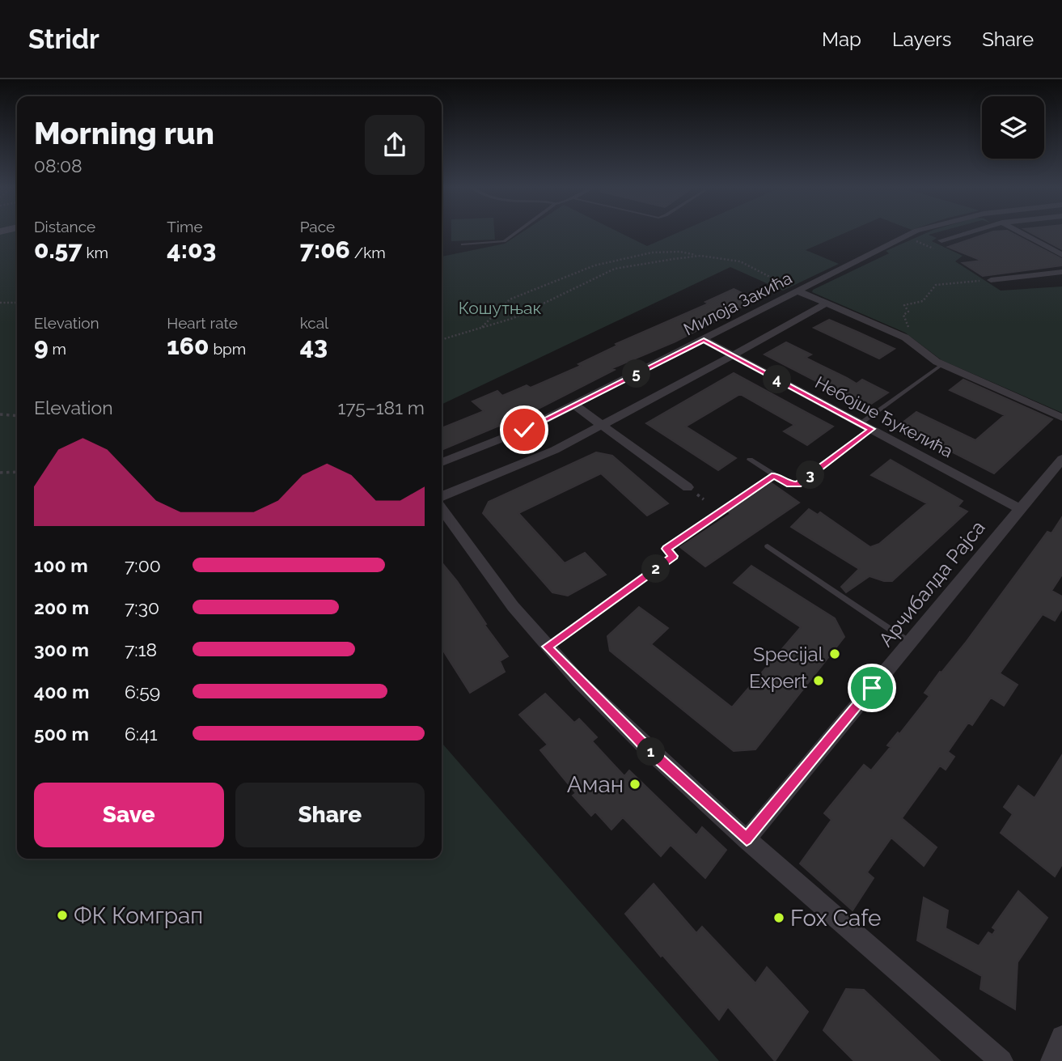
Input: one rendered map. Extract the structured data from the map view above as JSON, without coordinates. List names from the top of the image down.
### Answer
{
  "streets": {
    "street": ["Милоја Закића", "Небојше Ђукелића", "Арчибалда Рајса"]
  },
  "crossings": [
    ["Милоја Закића", "Небојше Ђукелића"],
    ["Небојше Ђукелића", "Арчибалда Рајса"]
  ],
  "parks": ["Кошутњак"],
  "places": [
    "Specijal",
    "Expert",
    "Аман",
    "ФК Комграп",
    "Fox Cafe"
  ],
  "page": {
    "header": "Stridr",
    "nav": ["Map", "Layers", "Share"],
    "heading": ["Morning run", "08:08"],
    "stats": [
      ["Distance", "0.57 km"],
      ["Time", "4:03"],
      ["Pace", "7:06 /km"],
      ["Elevation", "9 m"],
      ["Heart rate", "160 bpm"],
      ["kcal", "43"]
    ],
    "pins": [
      "5",
      "4",
      "3",
      "2",
      "1"
    ],
    "chart": ["Elevation", "175–181 m"],
    "list": [
      {
        "name": "100 m",
        "note": "7:00"
      },
      {
        "name": "200 m",
        "note": "7:30"
      },
      {
        "name": "300 m",
        "note": "7:18"
      },
      {
        "name": "400 m",
        "note": "6:59"
      },
      {
        "name": "500 m",
        "note": "6:41"
      }
    ],
    "buttons": ["Save", "Share"]
  }
}
